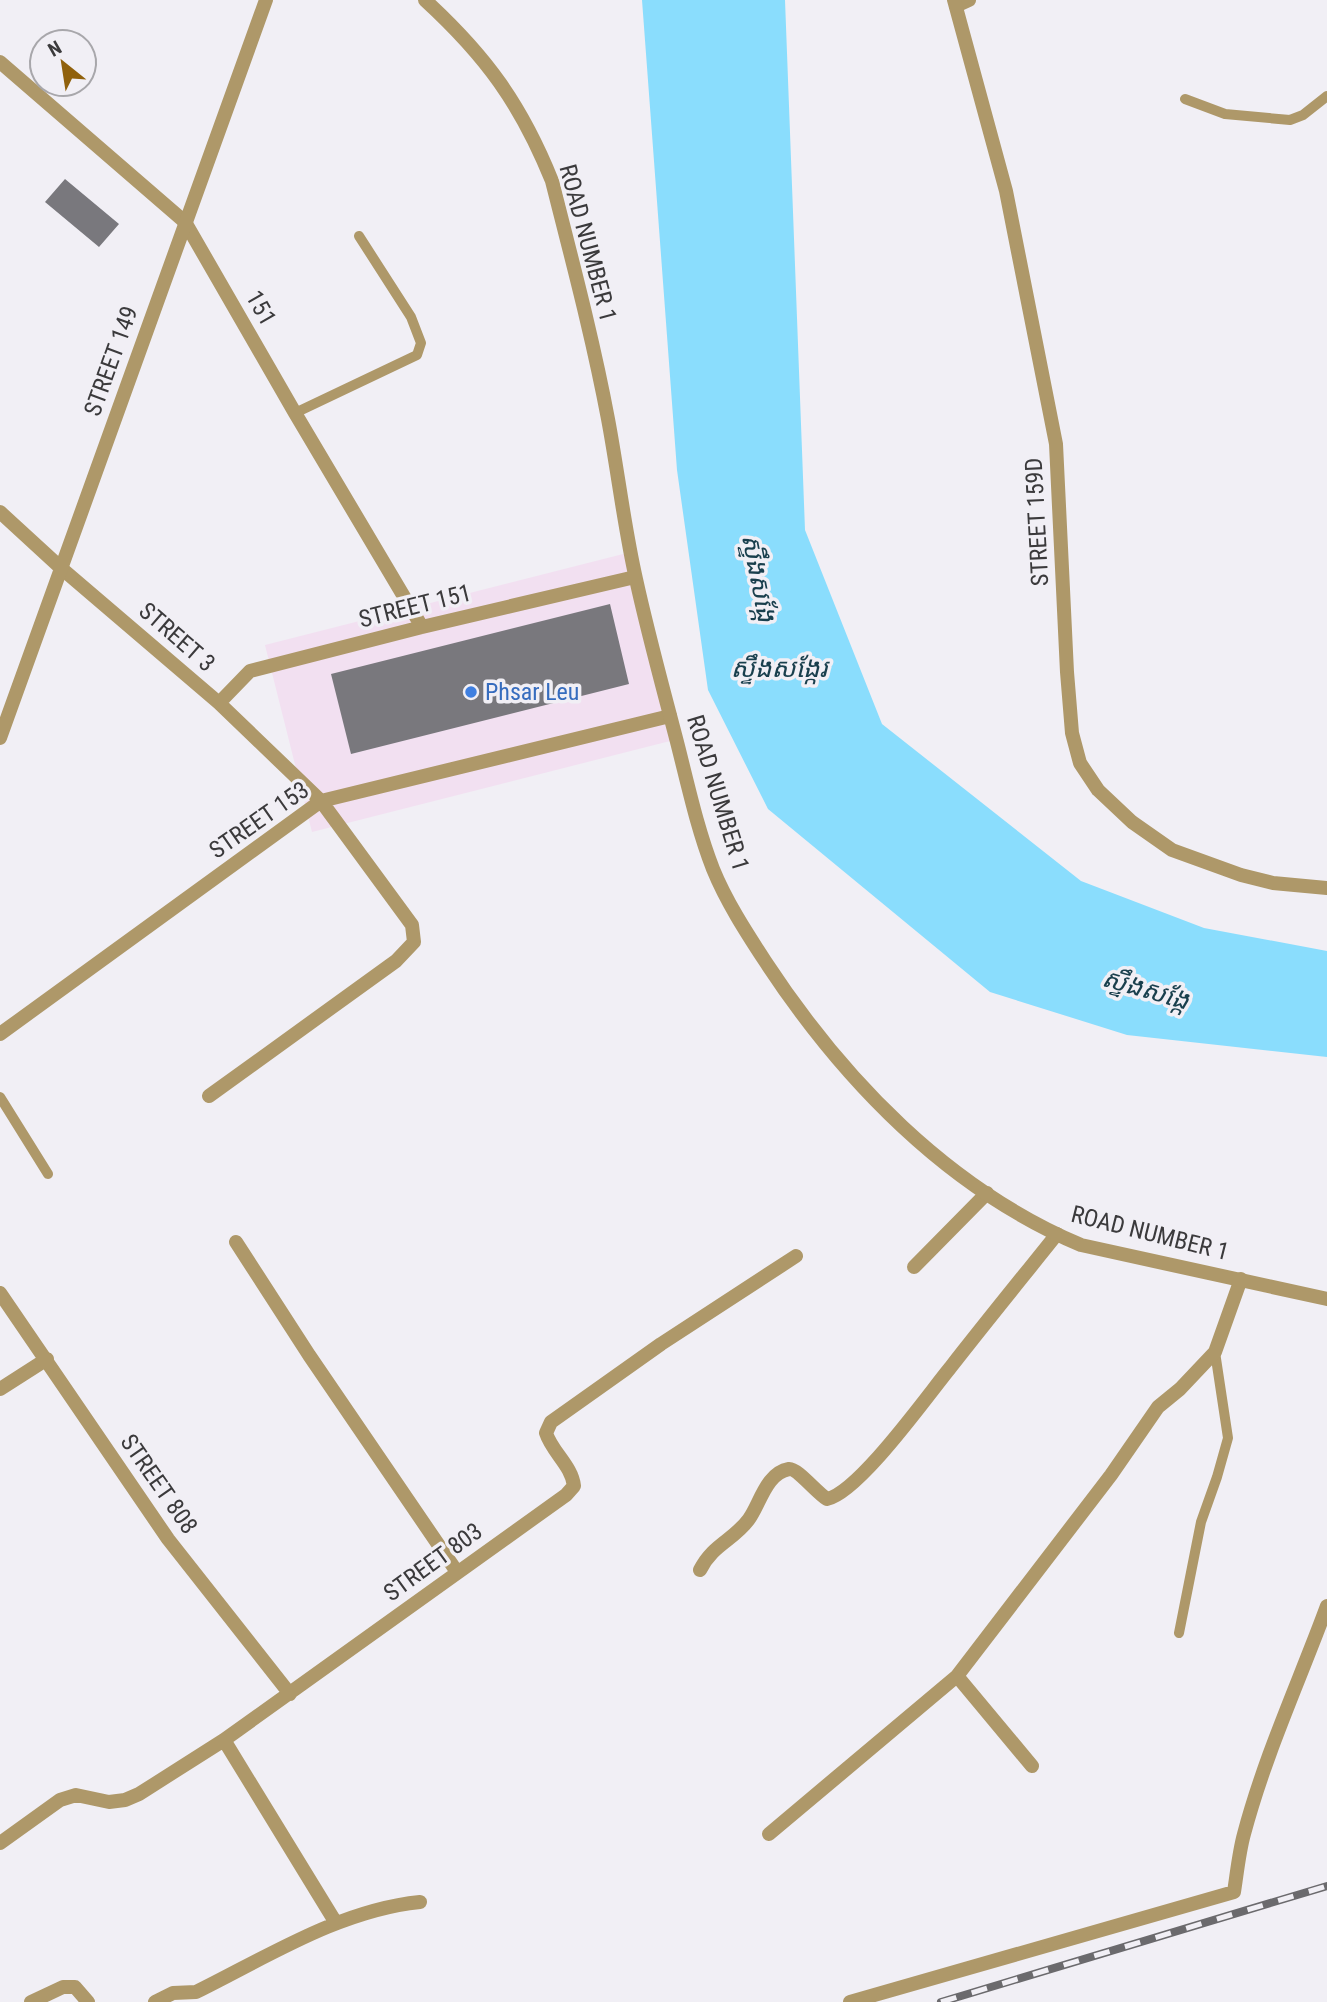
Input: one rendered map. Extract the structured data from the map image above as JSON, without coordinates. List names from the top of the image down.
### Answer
{
  "streets": {
    "street": [
      "ROAD NUMBER 1",
      "151",
      "STREET 149",
      "STREET 159D",
      "STREET 151",
      "STREET 3",
      "STREET 153",
      "STREET 808",
      "STREET 803"
    ]
  },
  "crossings": [
    ["ROAD NUMBER 1", "STREET 151"],
    ["ROAD NUMBER 1", "STREET 153"],
    ["151", "STREET 149"],
    ["151", "STREET 151"],
    ["STREET 149", "STREET 3"],
    ["STREET 151", "STREET 3"],
    ["STREET 3", "STREET 153"],
    ["STREET 808", "STREET 803"]
  ],
  "water": ["ស្ទឹងសង្កែ", "ស្ទឹងសង្កែរ"],
  "places": ["Phsar Leu"],
  "north": "top left"
}
